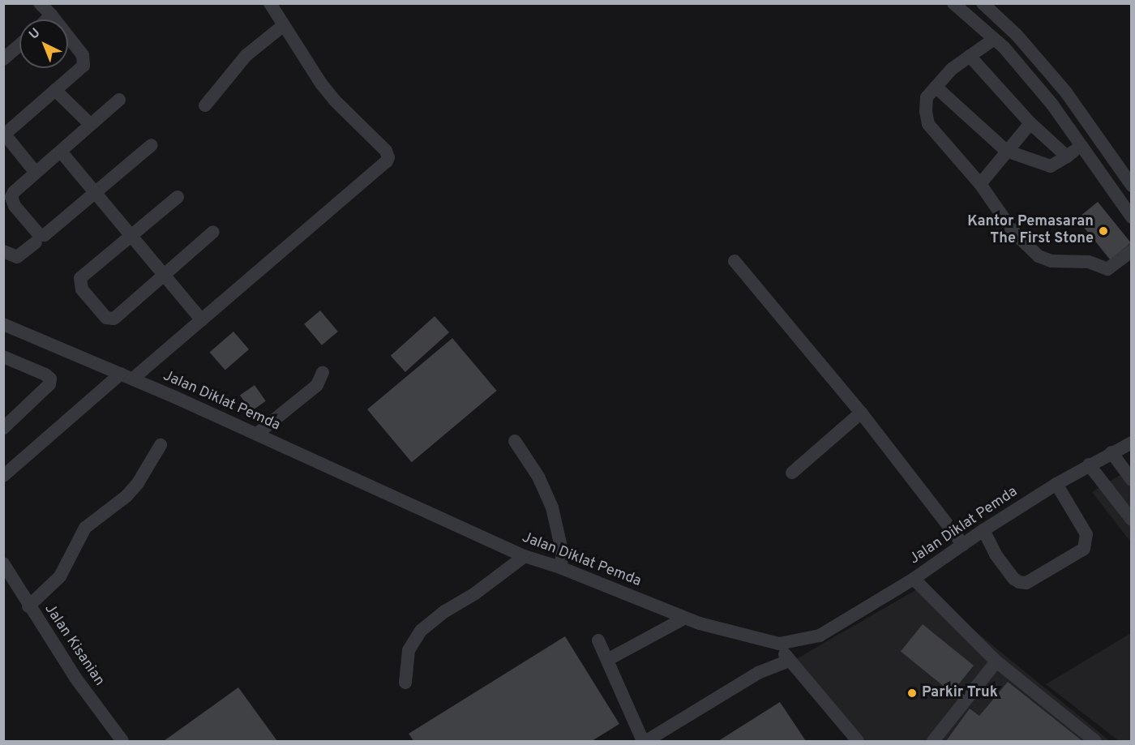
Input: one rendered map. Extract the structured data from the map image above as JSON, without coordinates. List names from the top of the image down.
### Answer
{
  "streets": {
    "street": ["Jalan Diklat Pemda", "Jalan Kisanian"]
  },
  "places": ["Kantor Pemasaran The First Stone", "Parkir Truk"],
  "north": "top left"
}
